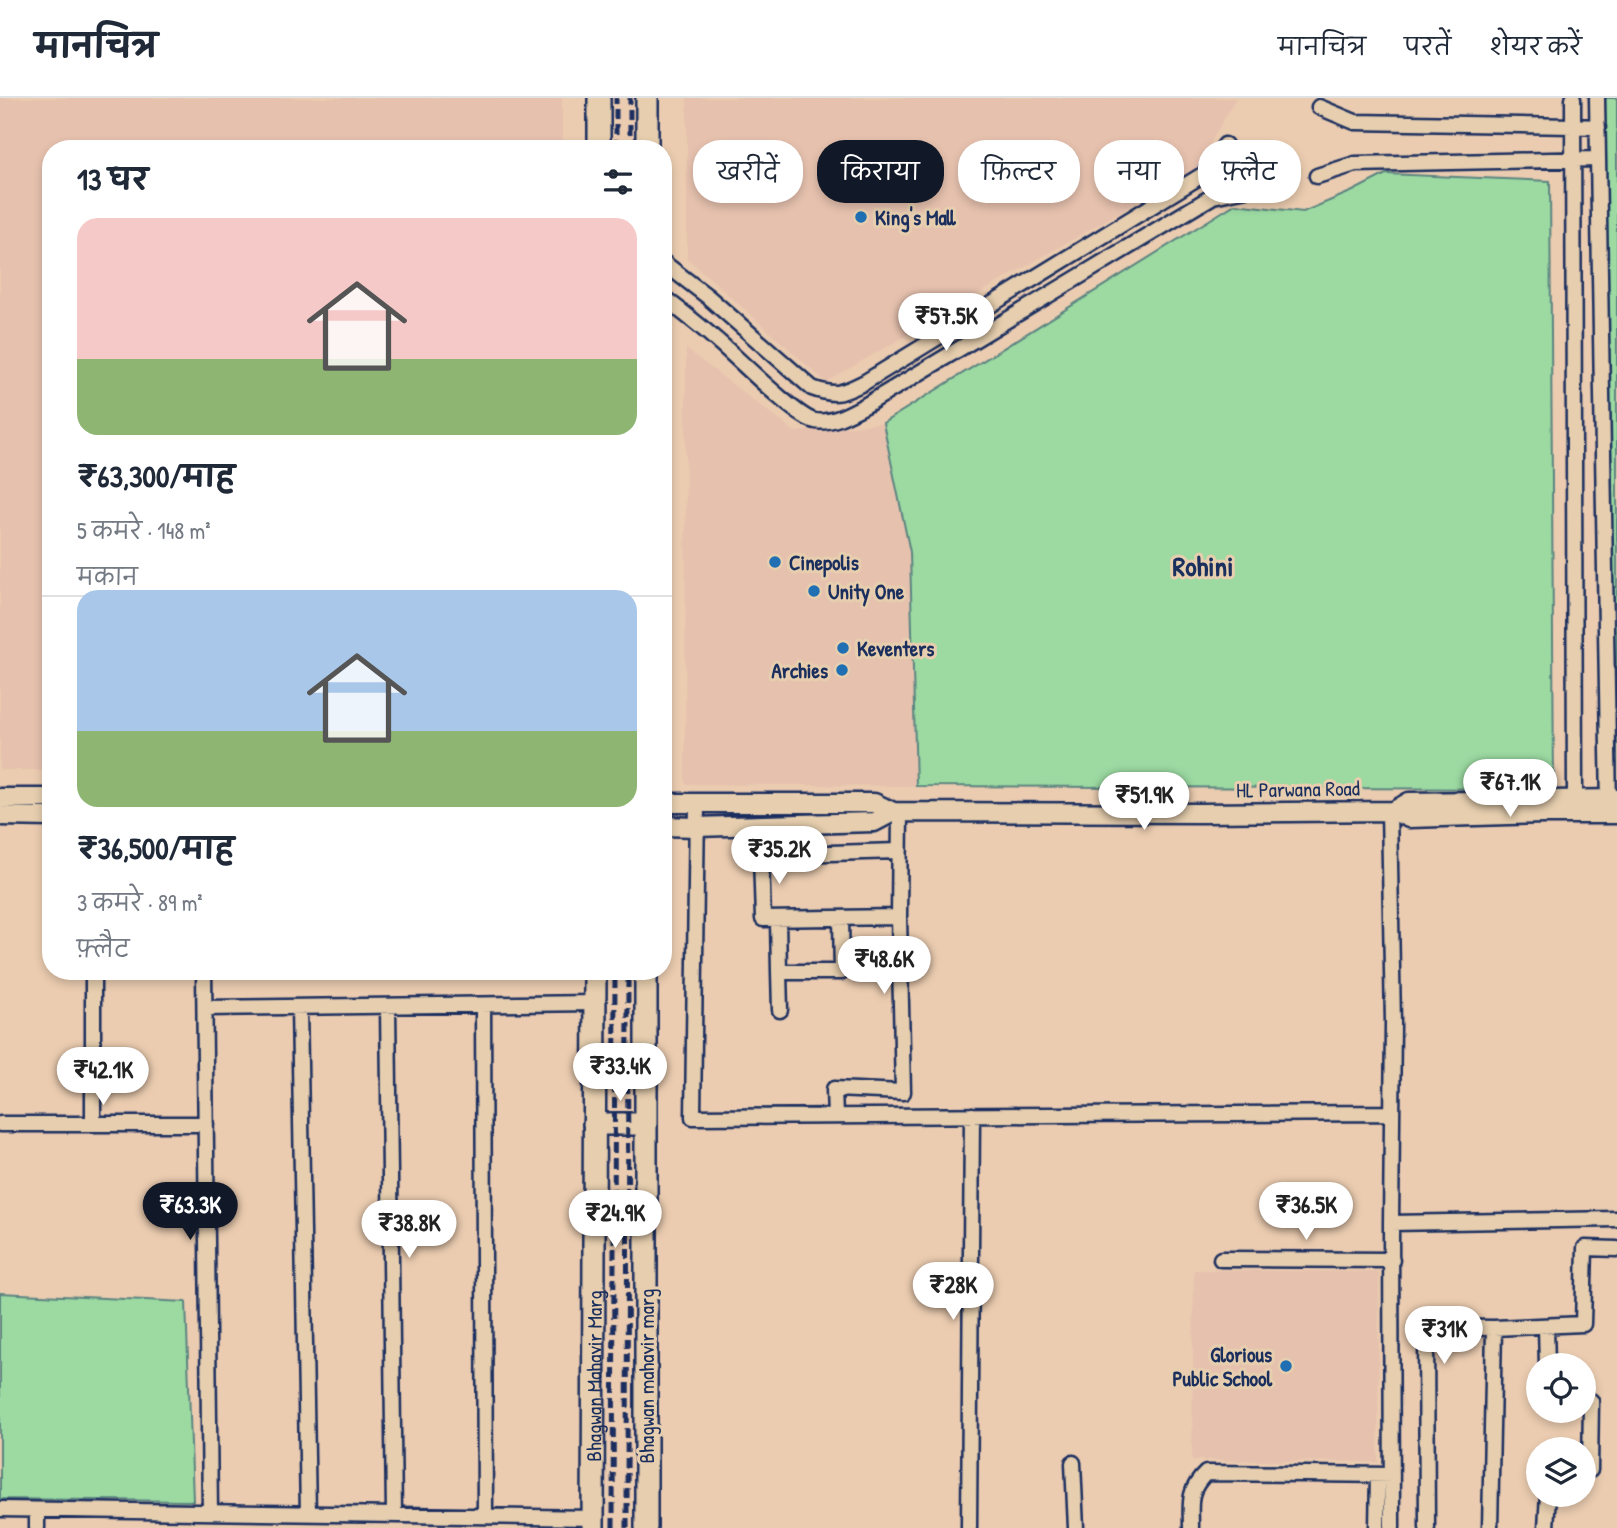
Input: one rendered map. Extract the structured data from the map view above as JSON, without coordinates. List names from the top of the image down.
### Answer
{
  "streets": {
    "main road": ["Bhagwan Mahavir Marg", "Bhagwan mahavir marg"],
    "street": ["HL Parwana Road"]
  },
  "districts": ["Rohini"],
  "places": [
    "King's Mall",
    "Cinepolis",
    "Unity One",
    "Keventers",
    "Archies",
    "Glorious Public School"
  ],
  "page": {
    "header": "मानचित्र",
    "nav": ["मानचित्र", "परतें", "शेयर करें"],
    "chip": [
      "खरीदें",
      "किराया",
      "फ़िल्टर",
      "नया",
      "फ़्लैट"
    ],
    "heading": "13 घर",
    "list": [
      {
        "name": "₹63,300/माह",
        "note": "5 कमरे · 148 m² · मकान"
      },
      {
        "name": "₹36,500/माह",
        "note": "3 कमरे · 89 m² · फ़्लैट"
      }
    ],
    "price": [
      "₹57.5K",
      "₹67.1K",
      "₹51.9K",
      "₹35.2K",
      "₹48.6K",
      "₹33.4K",
      "₹42.1K",
      "₹63.3K",
      "₹36.5K",
      "₹24.9K",
      "₹38.8K",
      "₹28K",
      "₹31K"
    ]
  }
}
